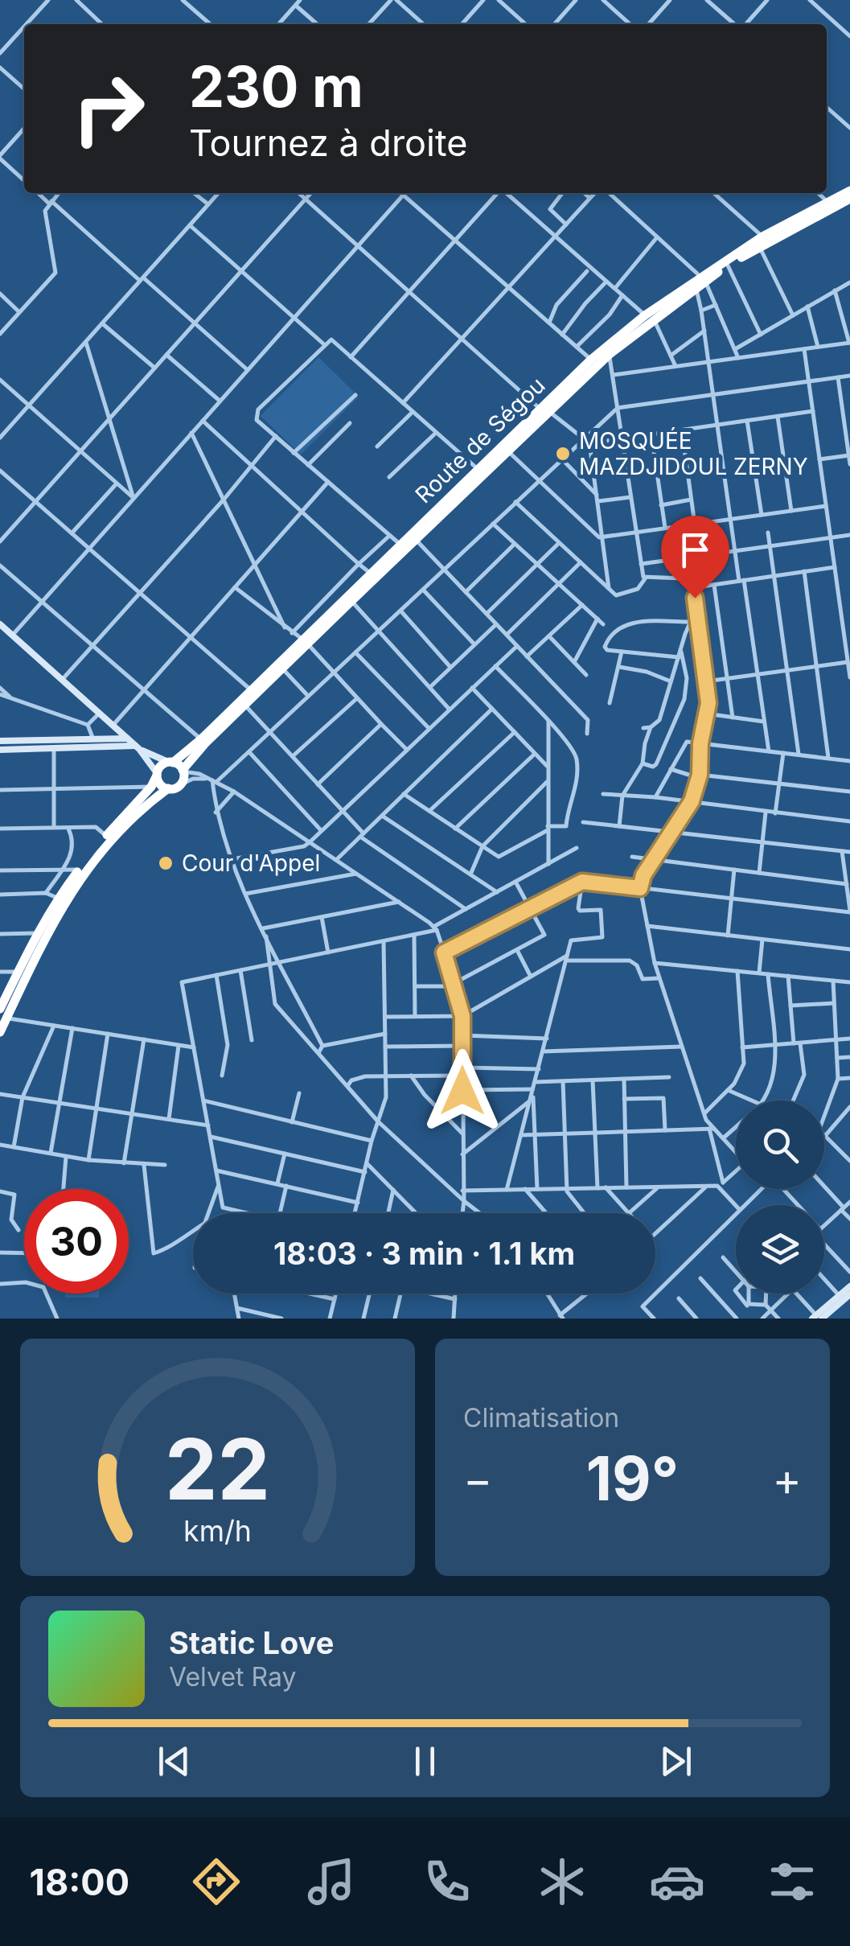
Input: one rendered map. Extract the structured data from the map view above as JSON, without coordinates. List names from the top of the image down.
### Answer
{
  "streets": {
    "highway": ["Route de Ségou"]
  },
  "places": ["MOSQUÉE MAZDJIDOUL ZERNY", "Cour d'Appel"],
  "page": {
    "turn": ["230 m", "Tournez à droite"],
    "limit": "30",
    "trip": "18:03 · 3 min · 1.1 km",
    "tile": "Climatisation",
    "heat": ["−", "19°", "+"],
    "song": ["Static Love", "Velvet Ray"],
    "tabs": "18:00",
    "gauge": ["22", "km/h"]
  }
}
